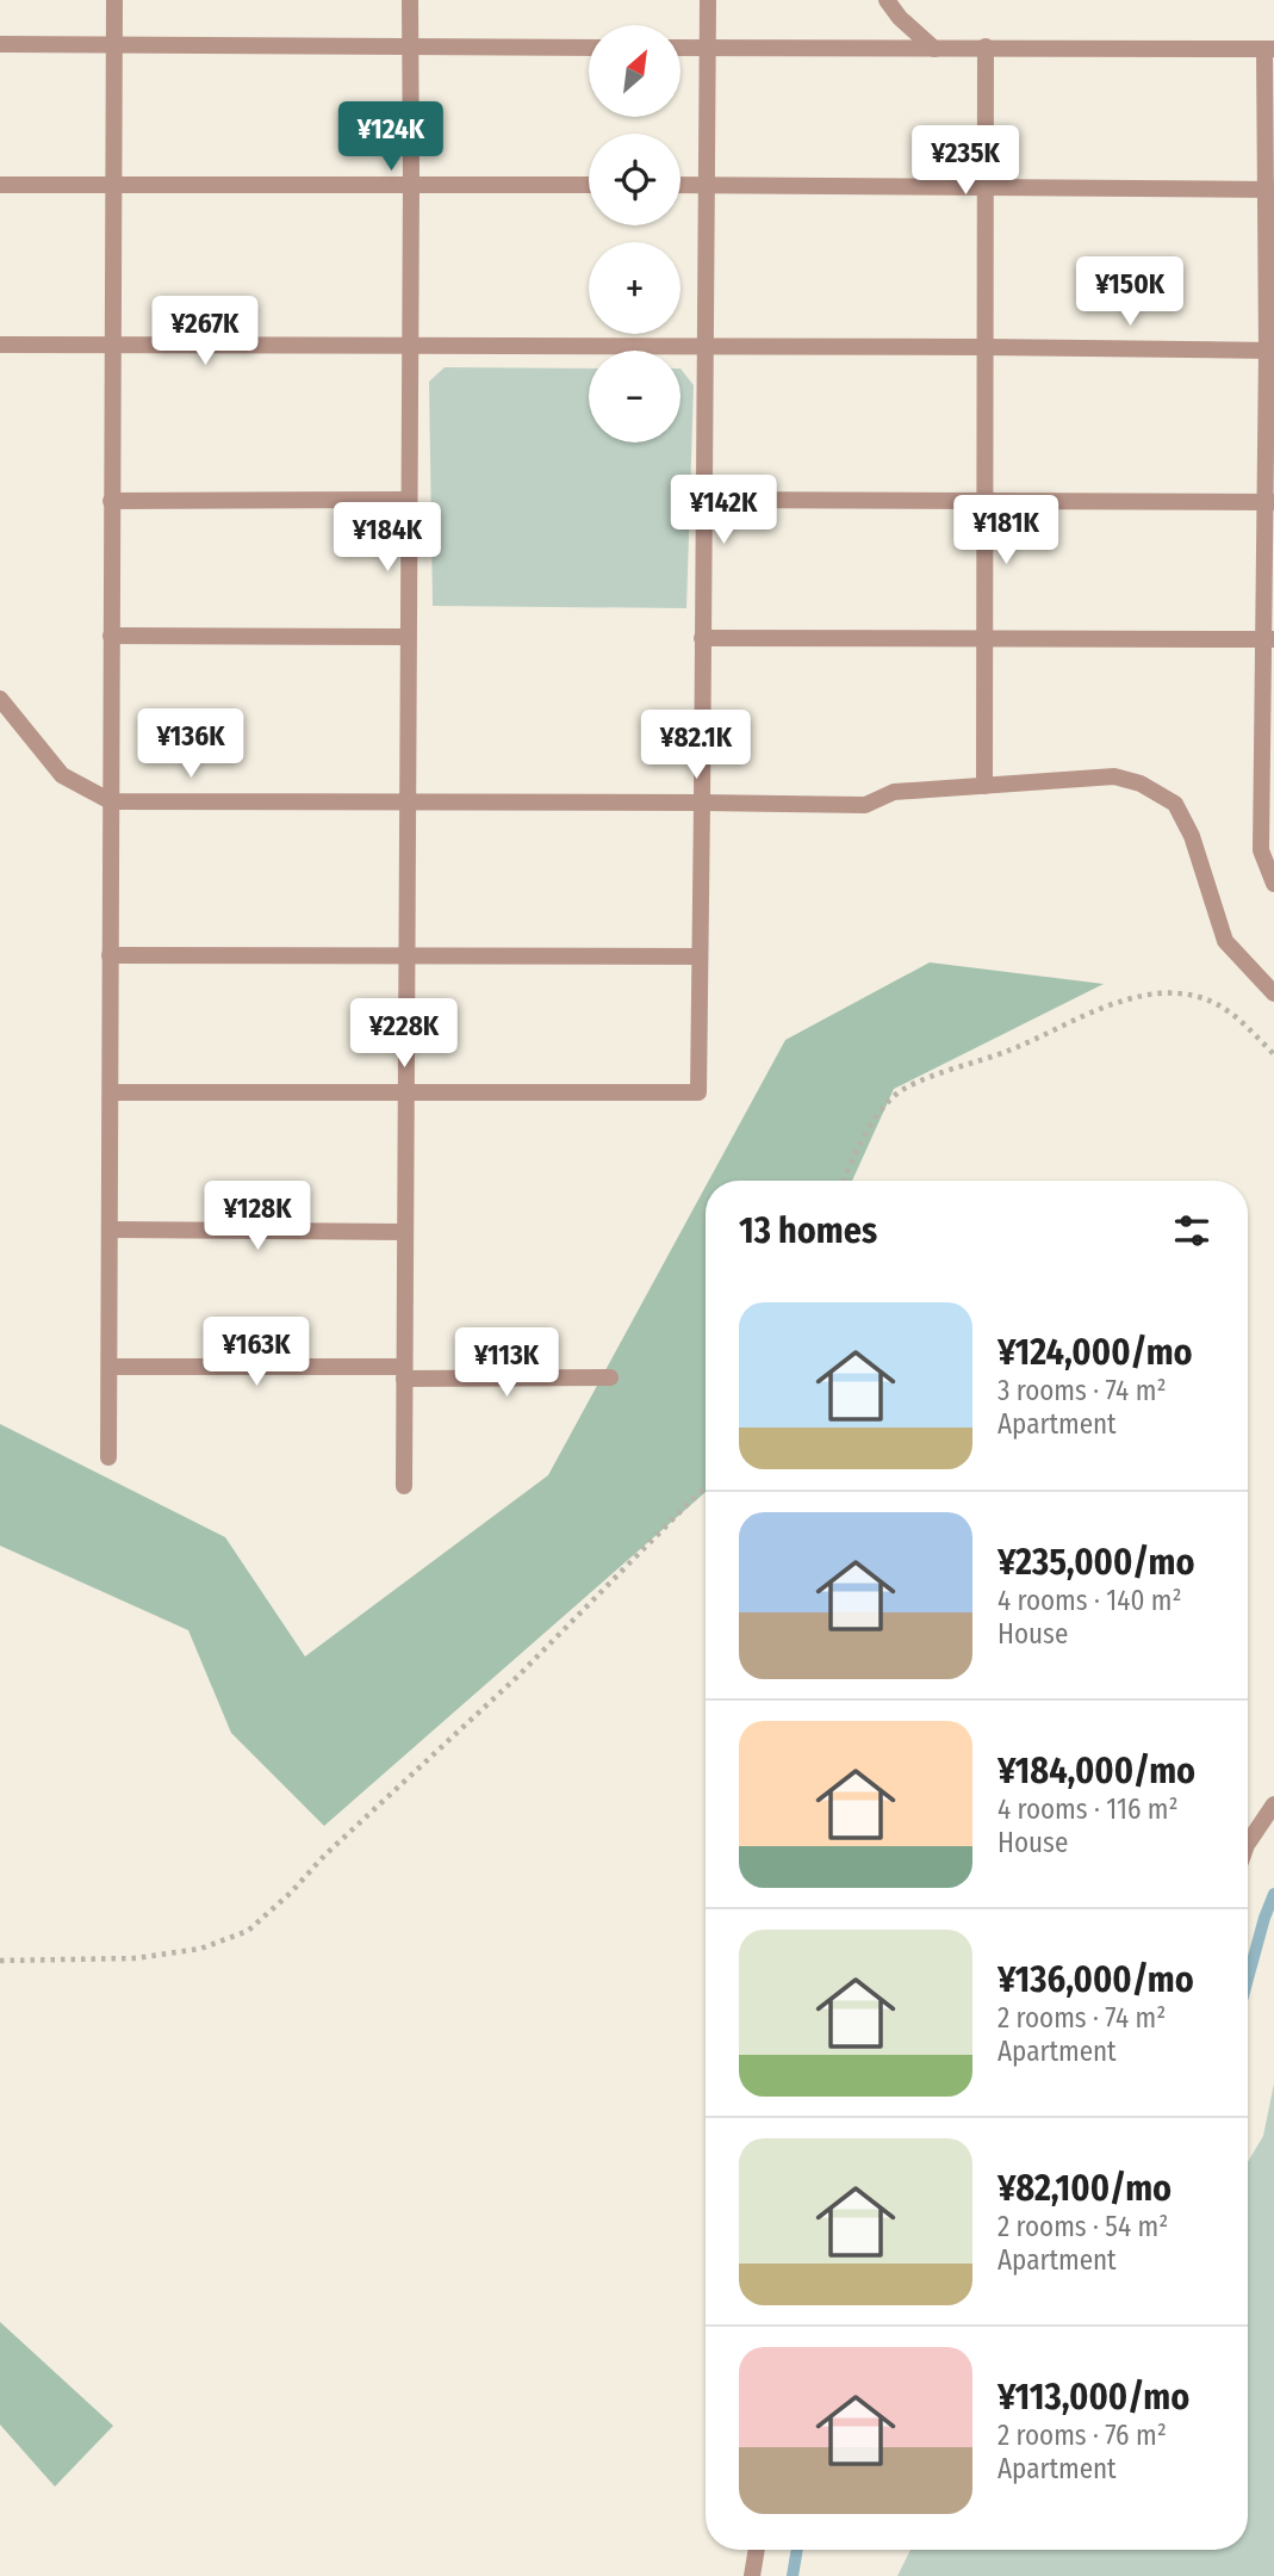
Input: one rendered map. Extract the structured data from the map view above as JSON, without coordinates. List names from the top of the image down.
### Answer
{
  "north": "top right",
  "page": {
    "map_buttons": ["+", "−"],
    "price": [
      "¥124K",
      "¥235K",
      "¥150K",
      "¥267K",
      "¥142K",
      "¥181K",
      "¥184K",
      "¥136K",
      "¥82.1K",
      "¥228K",
      "¥128K",
      "¥163K",
      "¥113K"
    ],
    "heading": "13 homes",
    "list": [
      {
        "name": "¥124,000/mo",
        "note": "3 rooms · 74 m² · Apartment"
      },
      {
        "name": "¥235,000/mo",
        "note": "4 rooms · 140 m² · House"
      },
      {
        "name": "¥184,000/mo",
        "note": "4 rooms · 116 m² · House"
      },
      {
        "name": "¥136,000/mo",
        "note": "2 rooms · 74 m² · Apartment"
      },
      {
        "name": "¥82,100/mo",
        "note": "2 rooms · 54 m² · Apartment"
      },
      {
        "name": "¥113,000/mo",
        "note": "2 rooms · 76 m² · Apartment"
      }
    ]
  }
}
